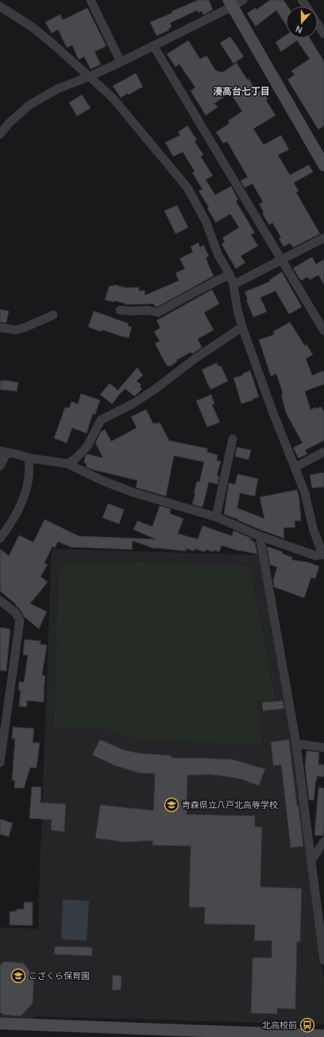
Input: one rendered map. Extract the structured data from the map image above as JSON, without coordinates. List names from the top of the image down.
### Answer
{
  "districts": ["湊高台七丁目"],
  "places": {
    "school or university": ["青森県立八戸北高等学校", "こざくら保育園"],
    "bus stop": ["北高校前"]
  },
  "north": "bottom"
}
